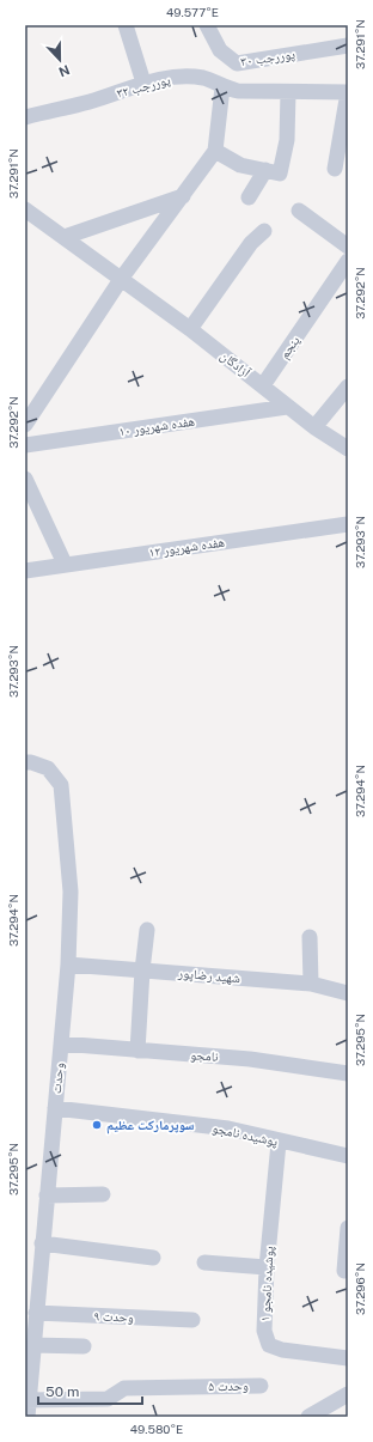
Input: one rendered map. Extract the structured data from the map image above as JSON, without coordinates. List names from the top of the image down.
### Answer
{
  "streets": {
    "street": [
      "پوررجب ۳۰",
      "پوررجب ۳۲",
      "پنجم",
      "آزادگان",
      "هفده شهریور ۱۰",
      "هفده شهریور ۱۲",
      "شهید رضاپور",
      "نامجو",
      "وحدت",
      "پوشیده نامجو",
      "پوشیده نامجو ۱",
      "وحدت ۹",
      "وحدت ۵"
    ]
  },
  "crossings": [
    ["پنجم", "آزادگان"],
    ["آزادگان", "هفده شهریور ۱۰"],
    ["شهید رضاپور", "وحدت"],
    ["نامجو", "وحدت"],
    ["وحدت", "پوشیده نامجو"],
    ["وحدت", "وحدت ۹"],
    ["وحدت", "وحدت ۵"],
    ["پوشیده نامجو", "پوشیده نامجو ۱"]
  ],
  "places": ["سوپرمارکت عظیم"],
  "scale_bar": "50 m",
  "north": "bottom",
  "coordinates": [
    "49.577°E",
    "37.291°N",
    "37.292°N",
    "37.293°N",
    "37.294°N",
    "37.295°N",
    "37.296°N",
    "49.580°E"
  ]
}
